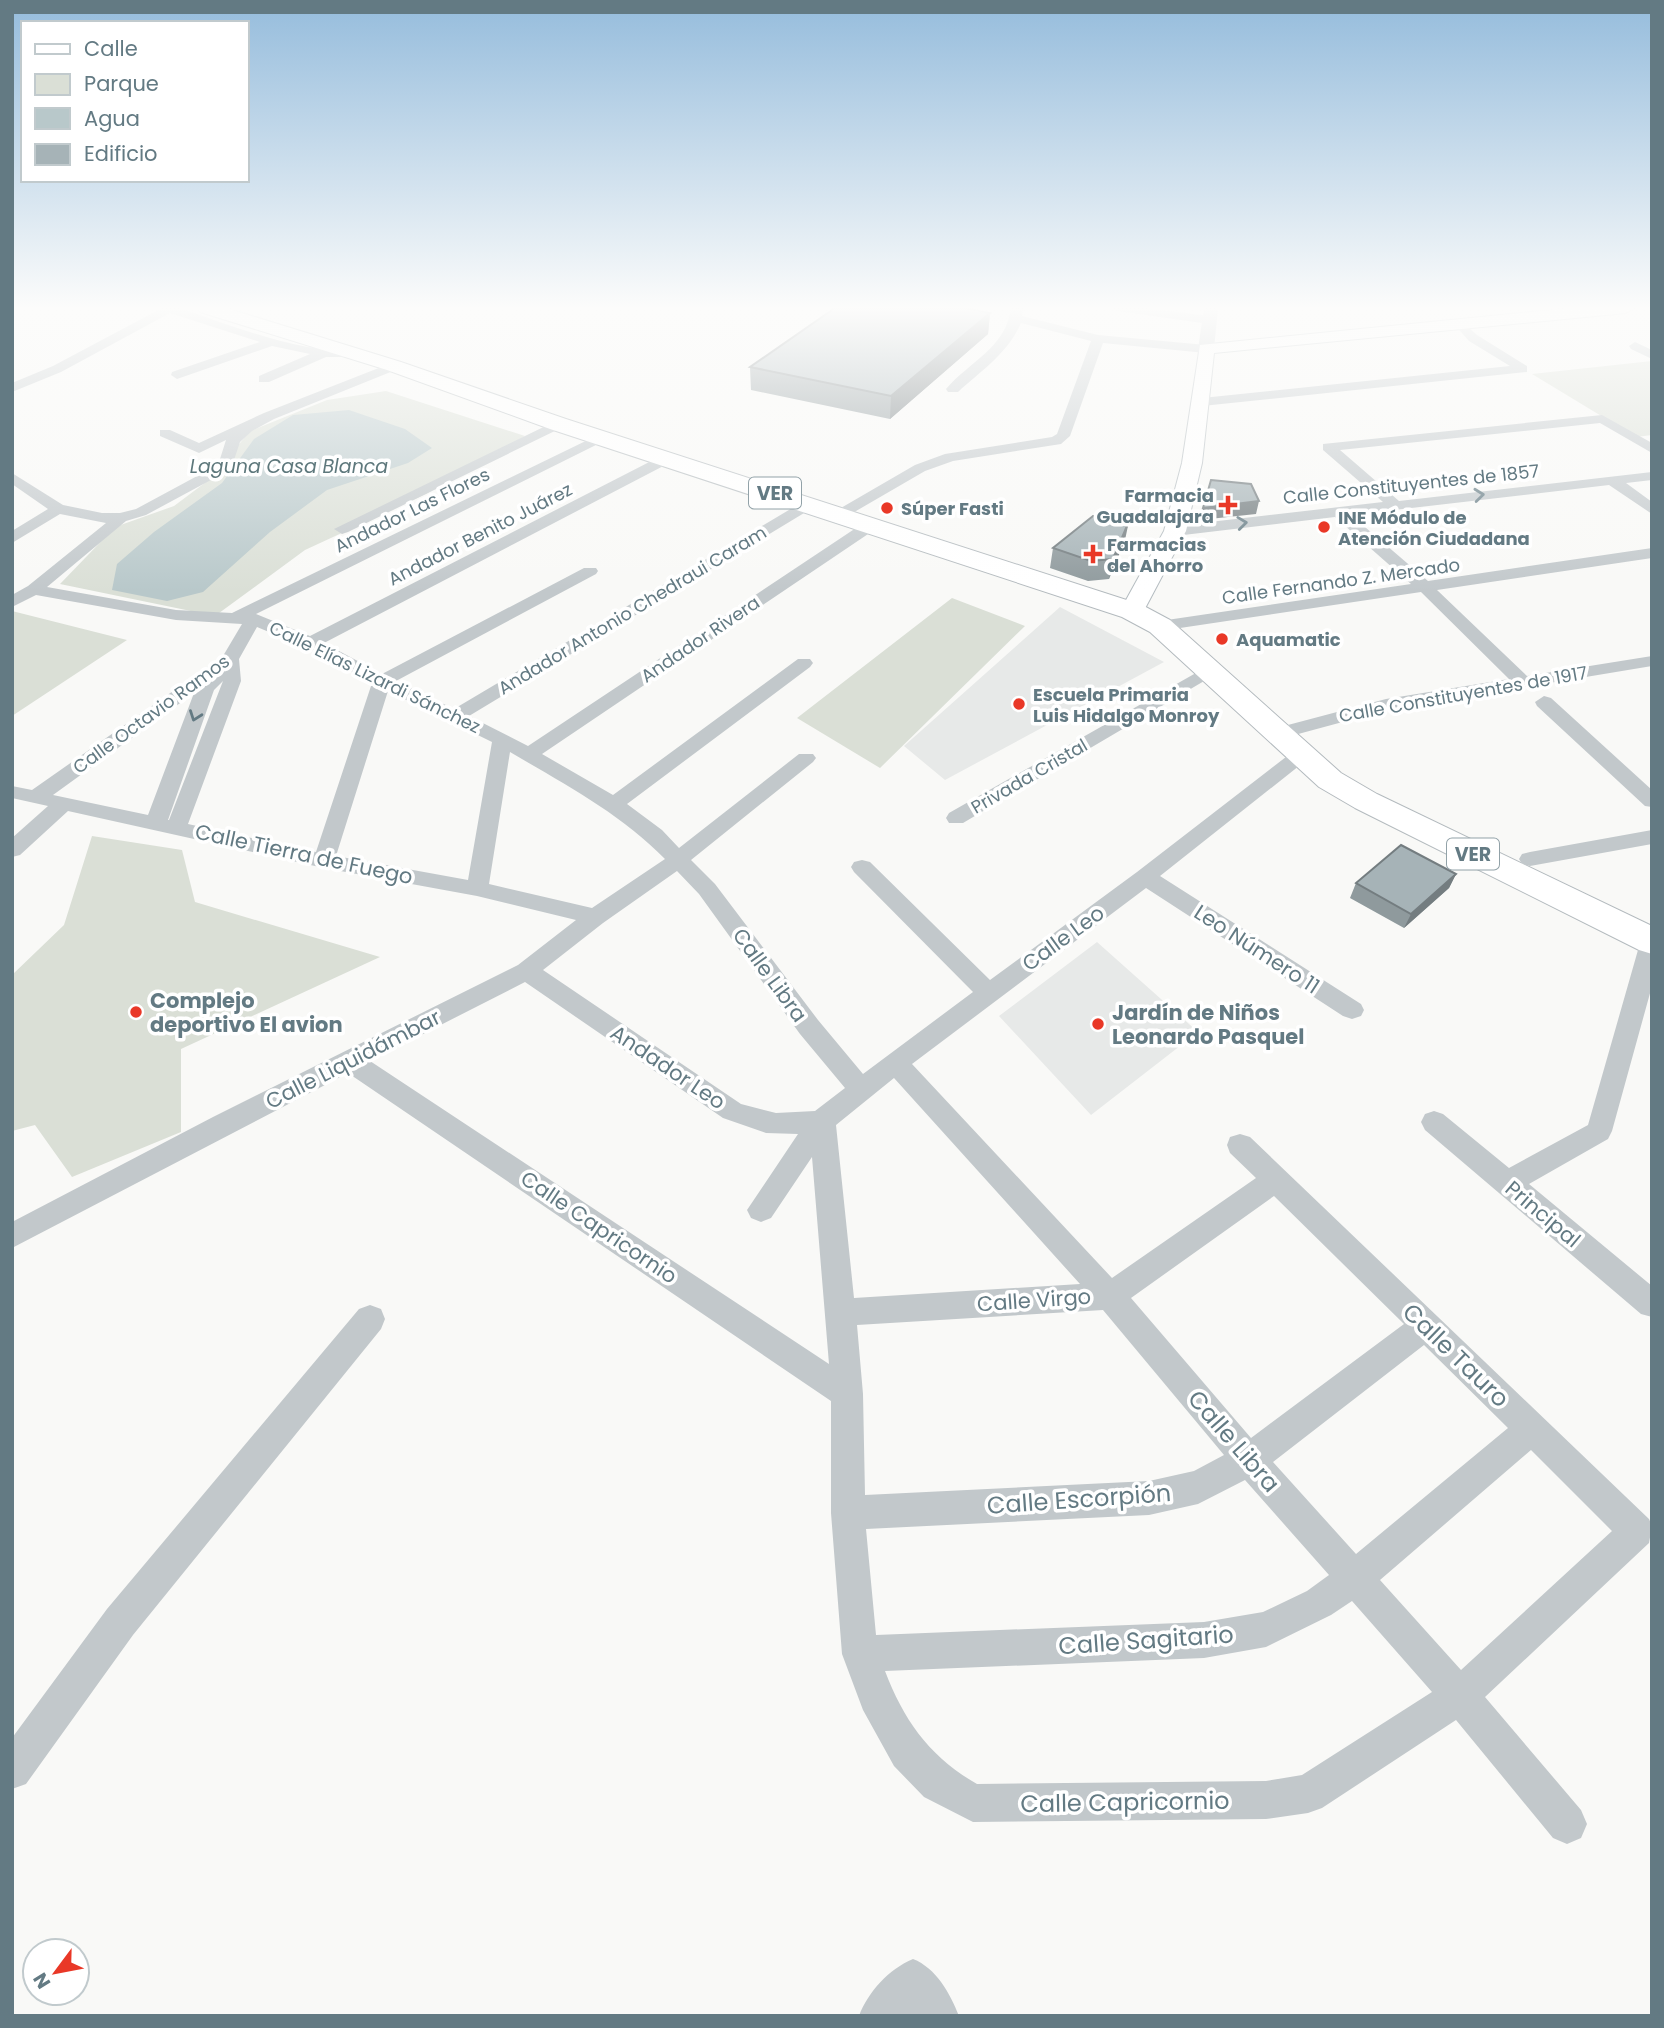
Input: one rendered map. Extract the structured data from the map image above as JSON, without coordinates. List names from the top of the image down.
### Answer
{
  "streets": {
    "main road": ["VER"],
    "street": [
      "Calle Constituyentes de 1857",
      "Andador Las Flores",
      "Andador Benito Juárez",
      "Calle Fernando Z. Mercado",
      "Andador Antonio Chedraui Caram",
      "Andador Rivera",
      "Calle Elías Lizardi Sánchez",
      "Calle Constituyentes de 1917",
      "Calle Octavio Ramos",
      "Privada Cristal",
      "Calle Tierra de Fuego",
      "Calle Leo",
      "Leo Número 11",
      "Calle Libra",
      "Calle Liquidámbar",
      "Andador Leo",
      "Principal",
      "Calle Capricornio",
      "Calle Virgo",
      "Calle Tauro",
      "Calle Escorpión",
      "Calle Sagitario"
    ]
  },
  "crossings": [
    ["VER", "Andador Las Flores"],
    ["VER", "Andador Benito Juárez"],
    ["VER", "Calle Fernando Z. Mercado"],
    ["VER", "Andador Antonio Chedraui Caram"],
    ["VER", "Andador Rivera"],
    ["VER", "Calle Constituyentes de 1917"],
    ["VER", "Privada Cristal"],
    ["VER", "Calle Leo"],
    ["Andador Las Flores", "Calle Elías Lizardi Sánchez"],
    ["Andador Las Flores", "Calle Octavio Ramos"],
    ["Andador Benito Juárez", "Calle Elías Lizardi Sánchez"],
    ["Andador Antonio Chedraui Caram", "Calle Elías Lizardi Sánchez"],
    ["Andador Rivera", "Calle Elías Lizardi Sánchez"],
    ["Calle Elías Lizardi Sánchez", "Calle Octavio Ramos"],
    ["Calle Elías Lizardi Sánchez", "Calle Libra"],
    ["Calle Elías Lizardi Sánchez", "Calle Liquidámbar"],
    ["Calle Constituyentes de 1917", "Calle Leo"],
    ["Calle Octavio Ramos", "Calle Tierra de Fuego"],
    ["Calle Tierra de Fuego", "Calle Liquidámbar"],
    ["Calle Leo", "Leo Número 11"],
    ["Calle Leo", "Calle Libra"],
    ["Calle Leo", "Andador Leo"],
    ["Calle Leo", "Calle Capricornio"],
    ["Calle Libra", "Calle Liquidámbar"],
    ["Calle Libra", "Calle Capricornio"],
    ["Calle Libra", "Calle Virgo"],
    ["Calle Libra", "Calle Escorpión"],
    ["Calle Libra", "Calle Sagitario"],
    ["Calle Liquidámbar", "Andador Leo"],
    ["Calle Liquidámbar", "Calle Capricornio"],
    ["Andador Leo", "Calle Capricornio"],
    ["Calle Capricornio", "Calle Virgo"],
    ["Calle Capricornio", "Calle Tauro"],
    ["Calle Capricornio", "Calle Escorpión"],
    ["Calle Capricornio", "Calle Sagitario"],
    ["Calle Virgo", "Calle Tauro"],
    ["Calle Tauro", "Calle Escorpión"],
    ["Calle Tauro", "Calle Sagitario"]
  ],
  "one_way": ["Calle Constituyentes de 1857"],
  "water": ["Laguna Casa Blanca"],
  "places": {
    "health": ["Farmacia Guadalajara", "Farmacias del Ahorro"],
    "other": [
      "Súper Fasti",
      "INE Módulo de Atención Ciudadana",
      "Aquamatic",
      "Escuela Primaria Luis Hidalgo Monroy",
      "Complejo deportivo El avion",
      "Jardín de Niños Leonardo Pasquel"
    ]
  },
  "legend": [
    "Calle",
    "Parque",
    "Agua",
    "Edificio"
  ],
  "north": "bottom left"
}
